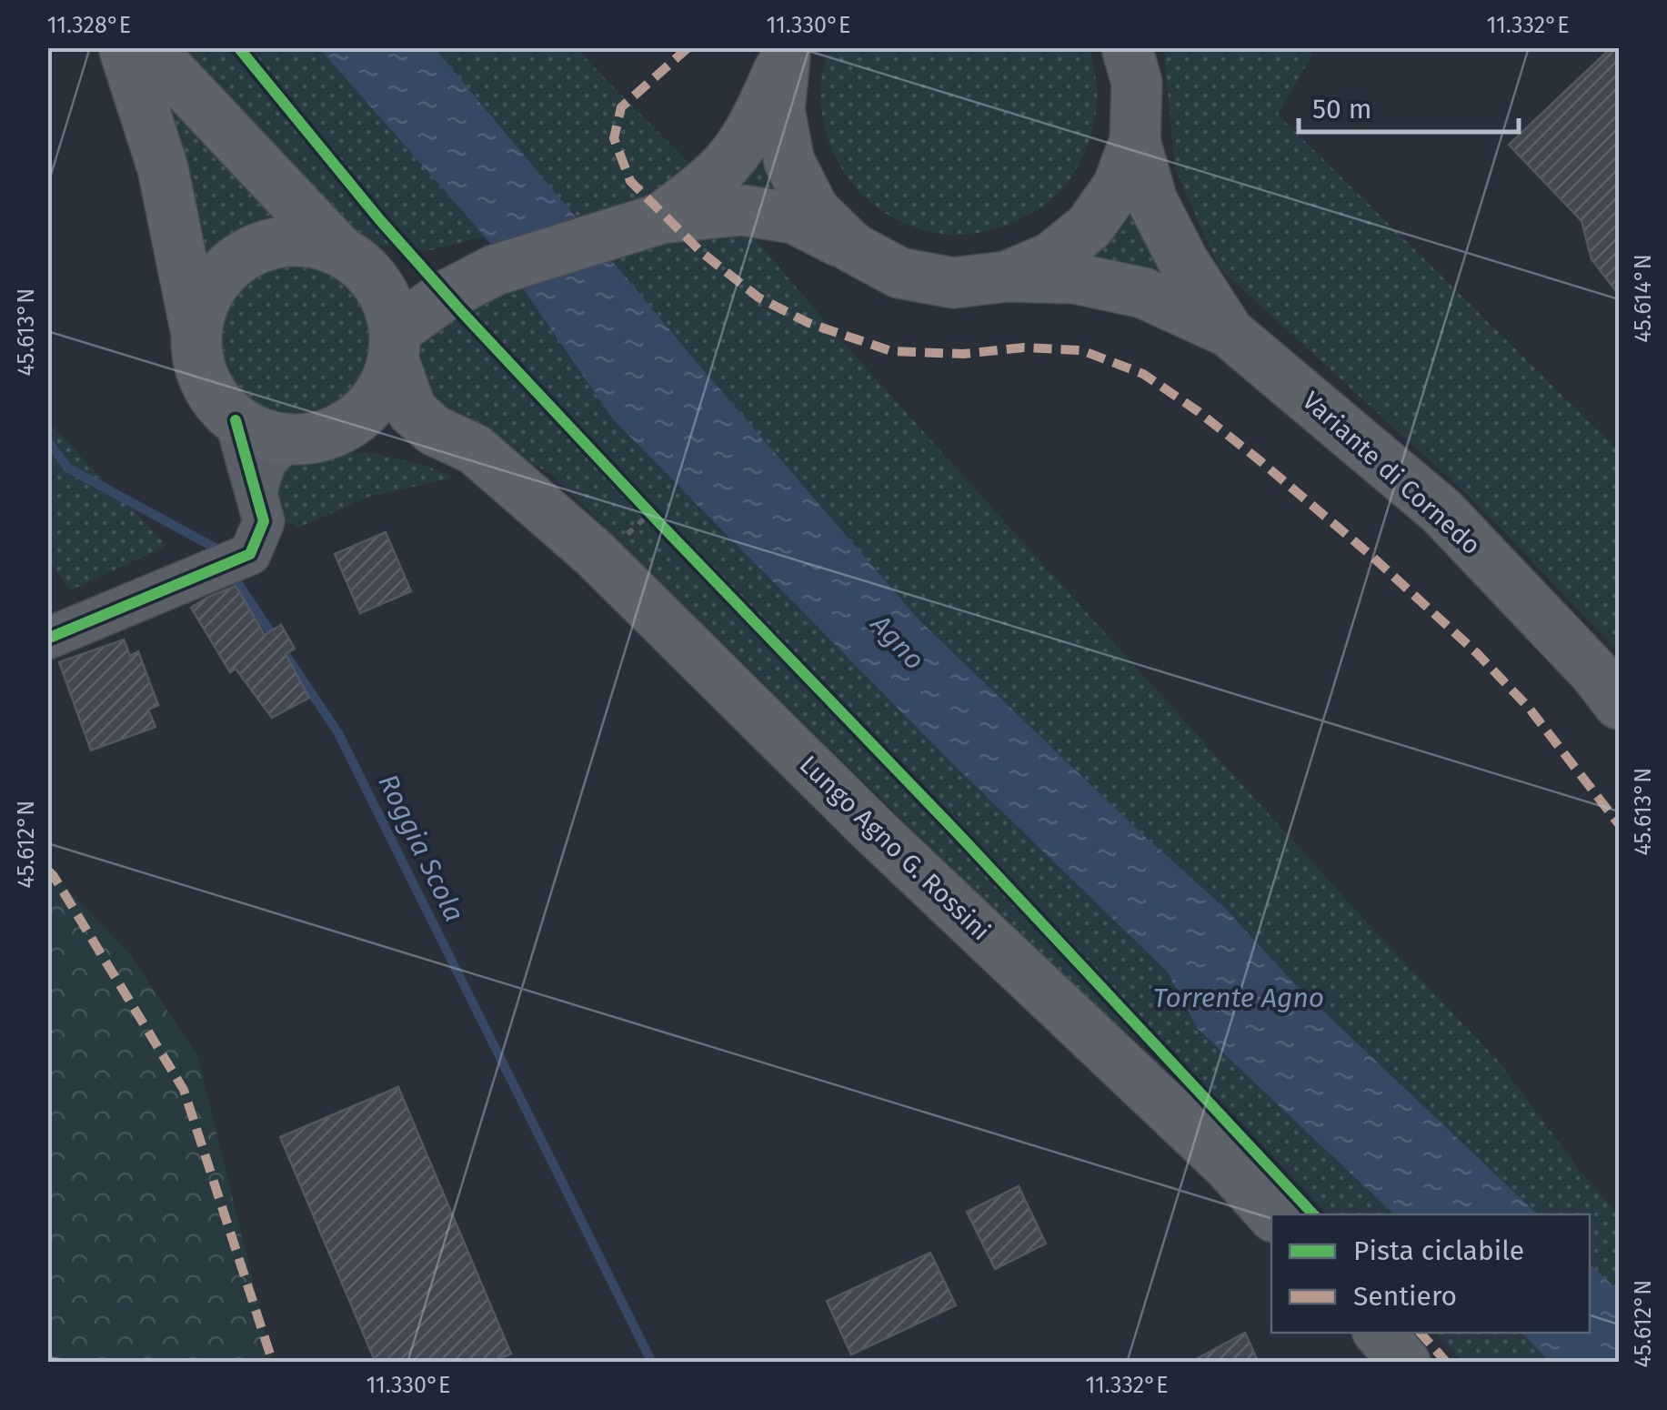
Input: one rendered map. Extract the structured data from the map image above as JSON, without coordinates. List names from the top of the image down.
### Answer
{
  "streets": {
    "main road": ["Variante di Cornedo", "Lungo Agno G. Rossini"]
  },
  "water": ["Agno", "Roggia Scola", "Torrente Agno"],
  "legend": ["Pista ciclabile", "Sentiero"],
  "scale_bar": "50 m",
  "coordinates": [
    "11.328°E",
    "11.330°E",
    "11.332°E",
    "45.614°N",
    "45.613°N",
    "45.612°N"
  ]
}
